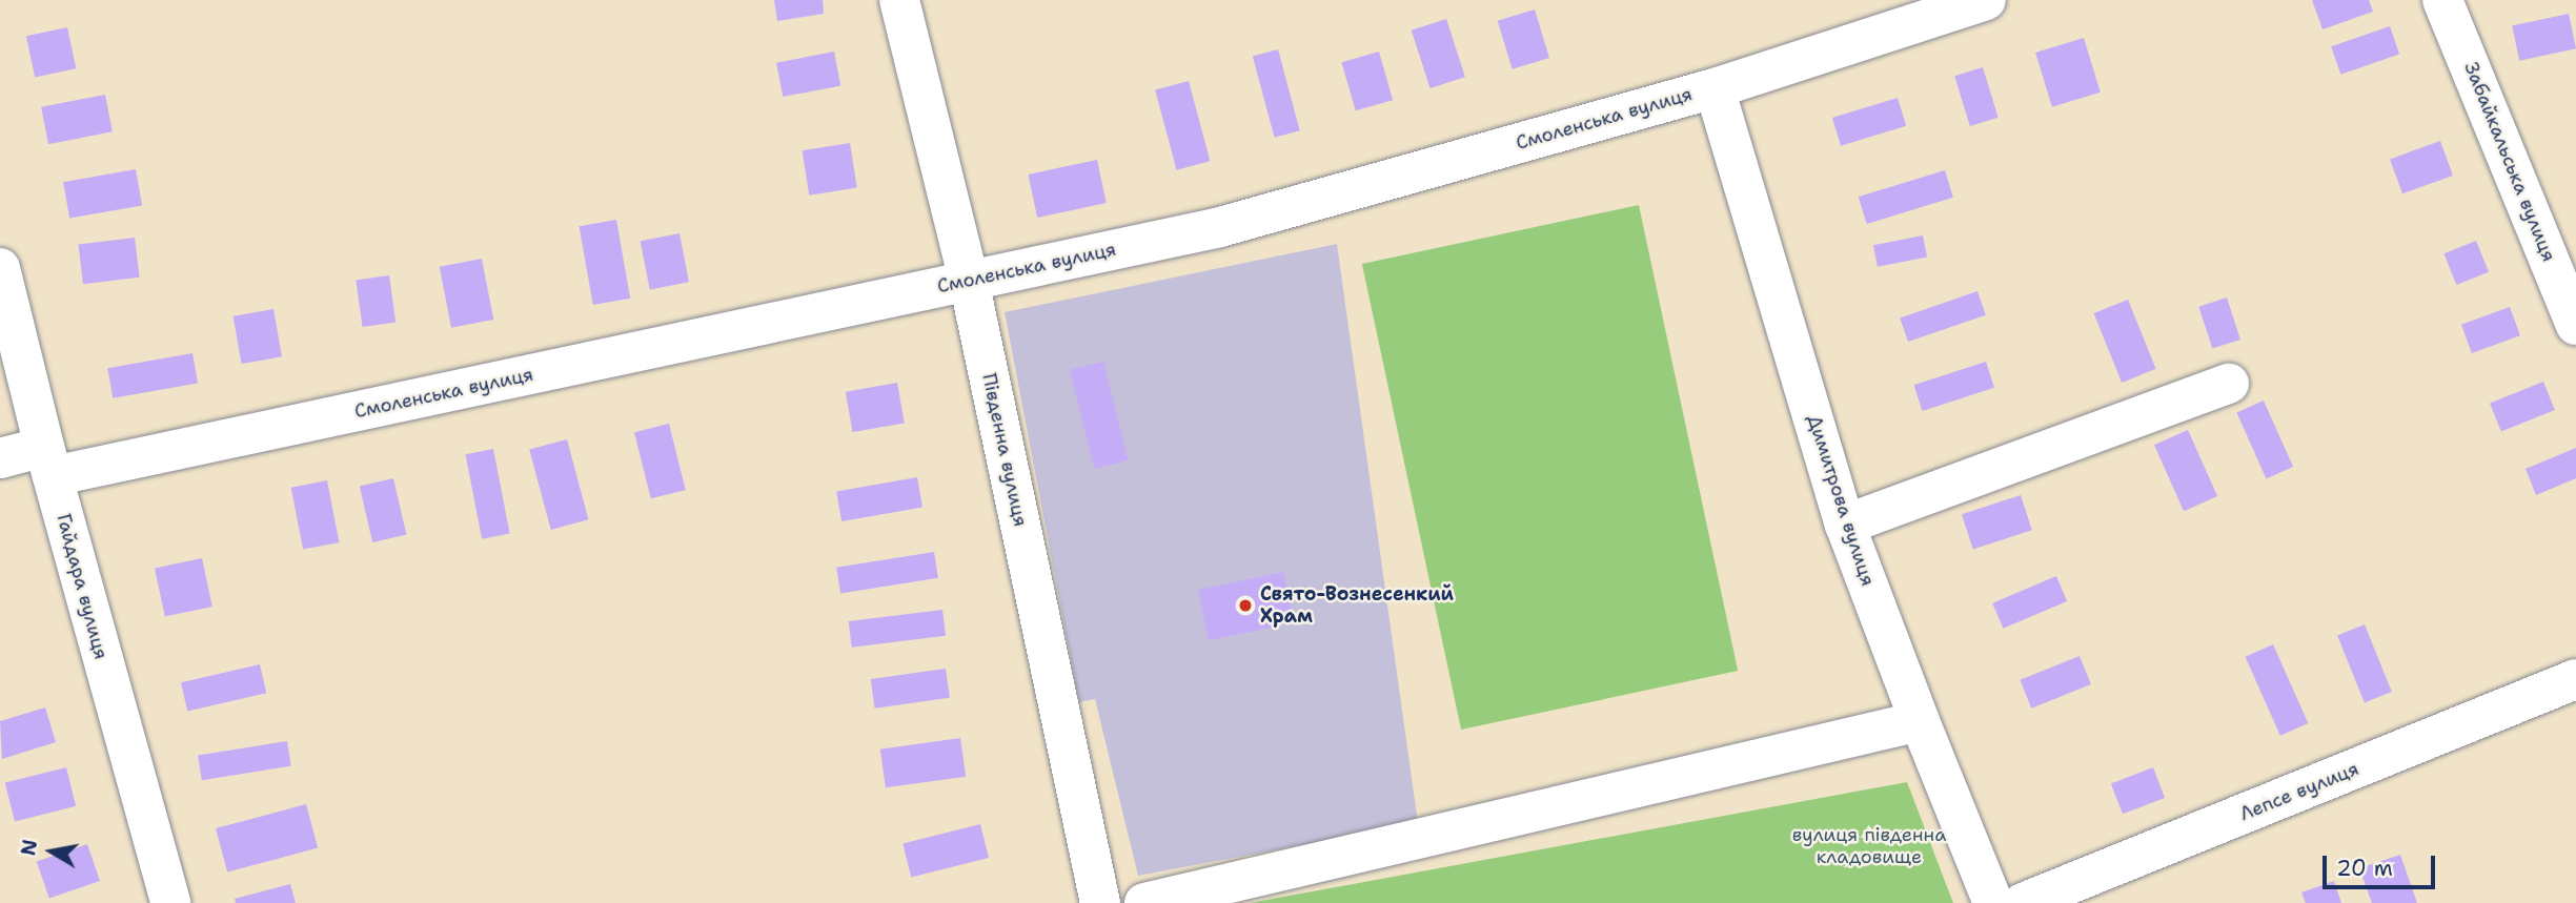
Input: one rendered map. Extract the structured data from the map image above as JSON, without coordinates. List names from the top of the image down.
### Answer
{
  "streets": {
    "street": [
      "Смоленська вулиця",
      "Забайкальська вулиця",
      "Південна вулиця",
      "Димитрова вулиця",
      "Гайдара вулиця",
      "Лепсе вулиця"
    ]
  },
  "crossings": [
    ["Смоленська вулиця", "Південна вулиця"],
    ["Смоленська вулиця", "Димитрова вулиця"],
    ["Смоленська вулиця", "Гайдара вулиця"]
  ],
  "parks": ["вулиця південна кладовище"],
  "places": ["Свято-Вознесенкий Храм"],
  "scale_bar": "20 m",
  "north": "left"
}
